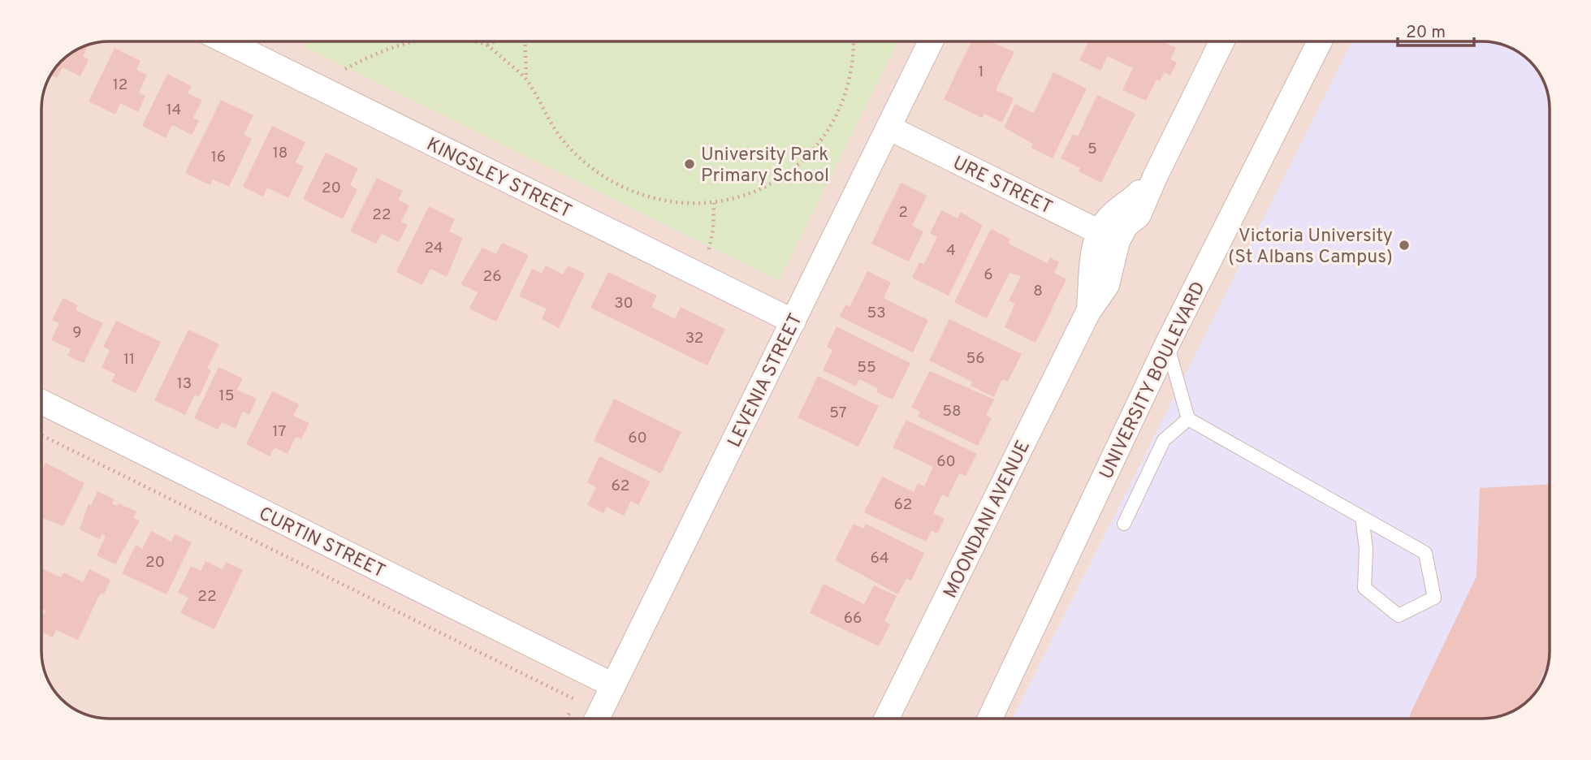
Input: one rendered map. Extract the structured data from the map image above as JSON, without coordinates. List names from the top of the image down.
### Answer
{
  "streets": {
    "street": [
      "KINGSLEY STREET",
      "URE STREET",
      "LEVENIA STREET",
      "UNIVERSITY BOULEVARD",
      "MOONDANI AVENUE",
      "CURTIN STREET"
    ]
  },
  "crossings": [
    ["KINGSLEY STREET", "LEVENIA STREET"],
    ["URE STREET", "LEVENIA STREET"],
    ["URE STREET", "MOONDANI AVENUE"],
    ["LEVENIA STREET", "CURTIN STREET"]
  ],
  "places": ["University Park Primary School", "Victoria University (St Albans Campus)"],
  "house_numbers": [
    "1",
    "12",
    "14",
    "5",
    "18",
    "16",
    "20",
    "2",
    "22",
    "24",
    "4",
    "6",
    "26",
    "8",
    "30",
    "53",
    "9",
    "32",
    "56",
    "11",
    "55",
    "13",
    "15",
    "58",
    "57",
    "17",
    "60",
    "60",
    "62",
    "62",
    "64",
    "20",
    "22",
    "66"
  ],
  "scale_bar": "20 m"
}
